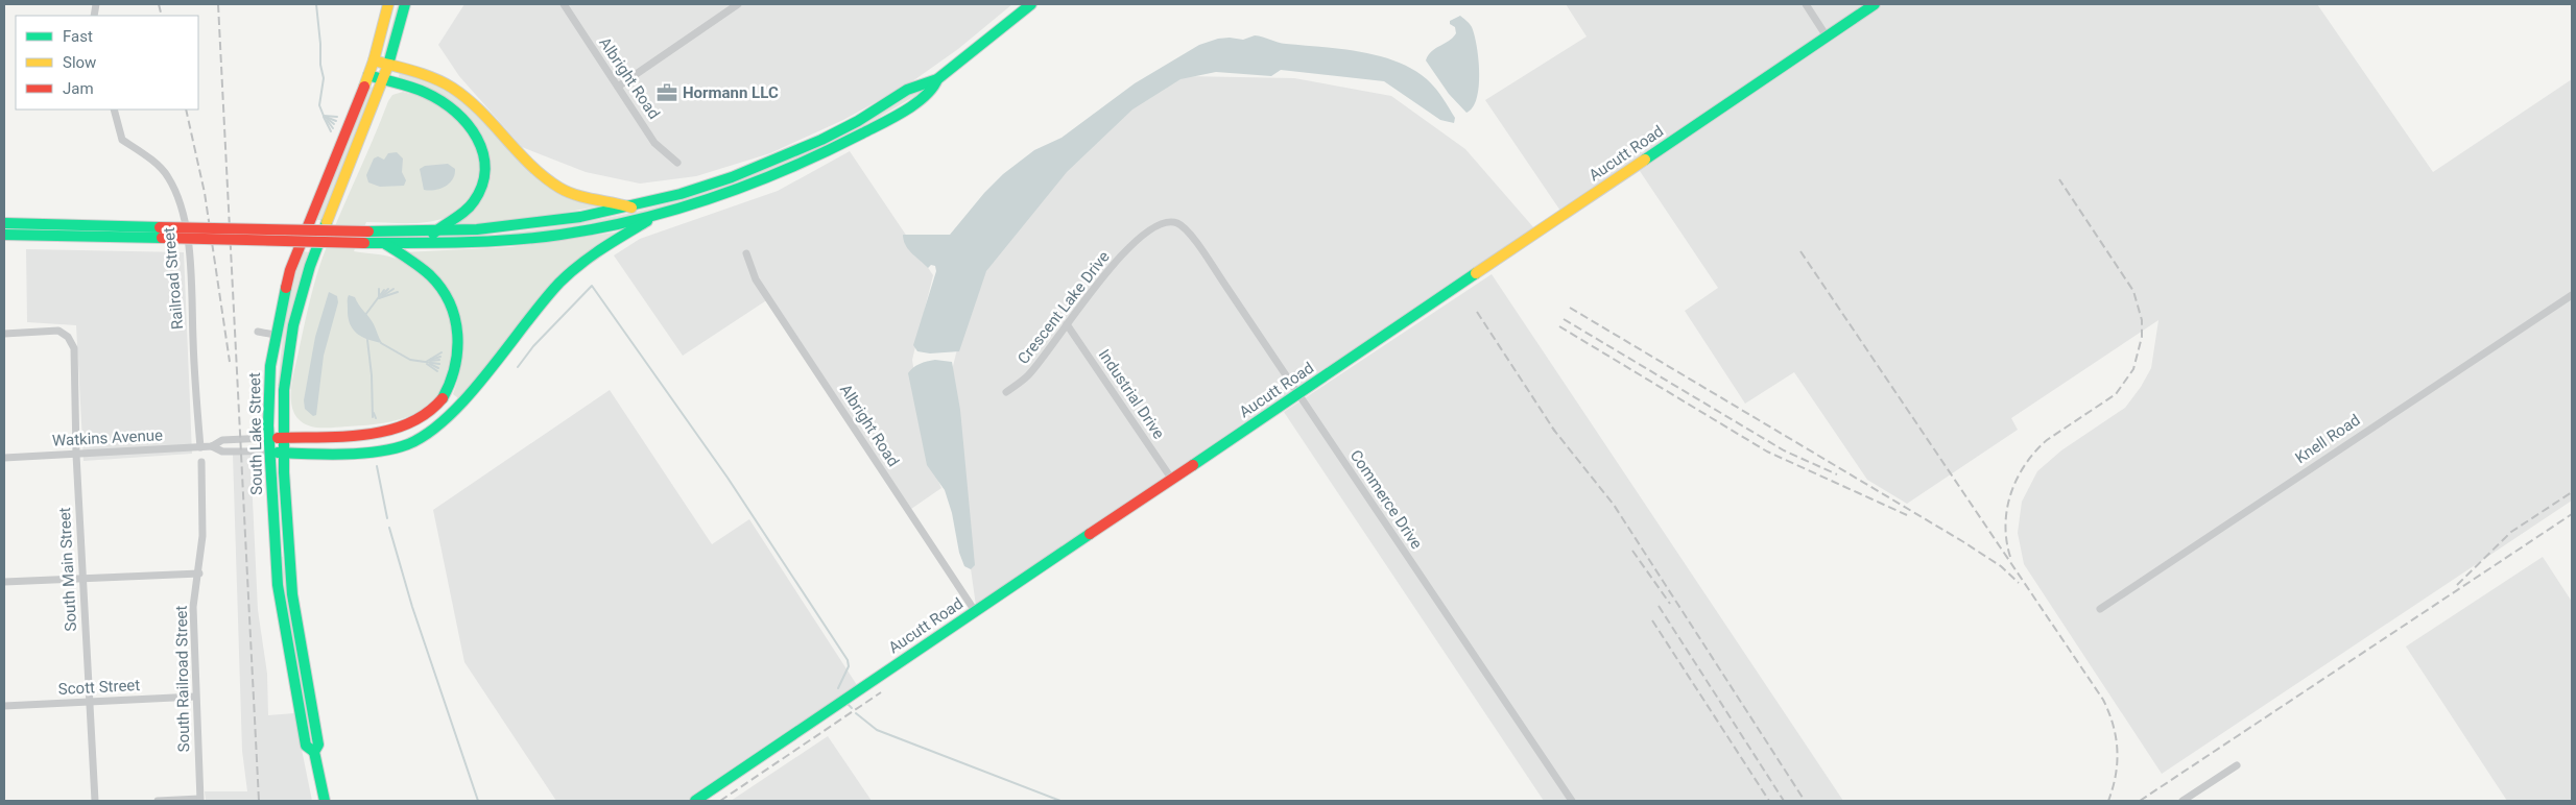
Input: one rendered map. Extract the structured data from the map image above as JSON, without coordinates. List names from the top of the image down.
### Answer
{
  "streets": {
    "main road": ["Aucutt Road", "South Lake Street"],
    "street": [
      "Albright Road",
      "Railroad Street",
      "Crescent Lake Drive",
      "Industrial Drive",
      "Watkins Avenue",
      "Knell Road",
      "Commerce Drive",
      "South Main Street",
      "South Railroad Street",
      "Scott Street"
    ]
  },
  "crossings": [
    ["Albright Road", "Aucutt Road"],
    ["Aucutt Road", "Industrial Drive"],
    ["Aucutt Road", "Commerce Drive"],
    ["Railroad Street", "Watkins Avenue"],
    ["Crescent Lake Drive", "Industrial Drive"],
    ["Crescent Lake Drive", "Commerce Drive"],
    ["South Lake Street", "Watkins Avenue"],
    ["Watkins Avenue", "South Main Street"],
    ["South Main Street", "Scott Street"],
    ["South Railroad Street", "Scott Street"]
  ],
  "places": {
    "office": ["Hormann LLC"]
  },
  "legend": ["Fast", "Slow", "Jam"]
}
